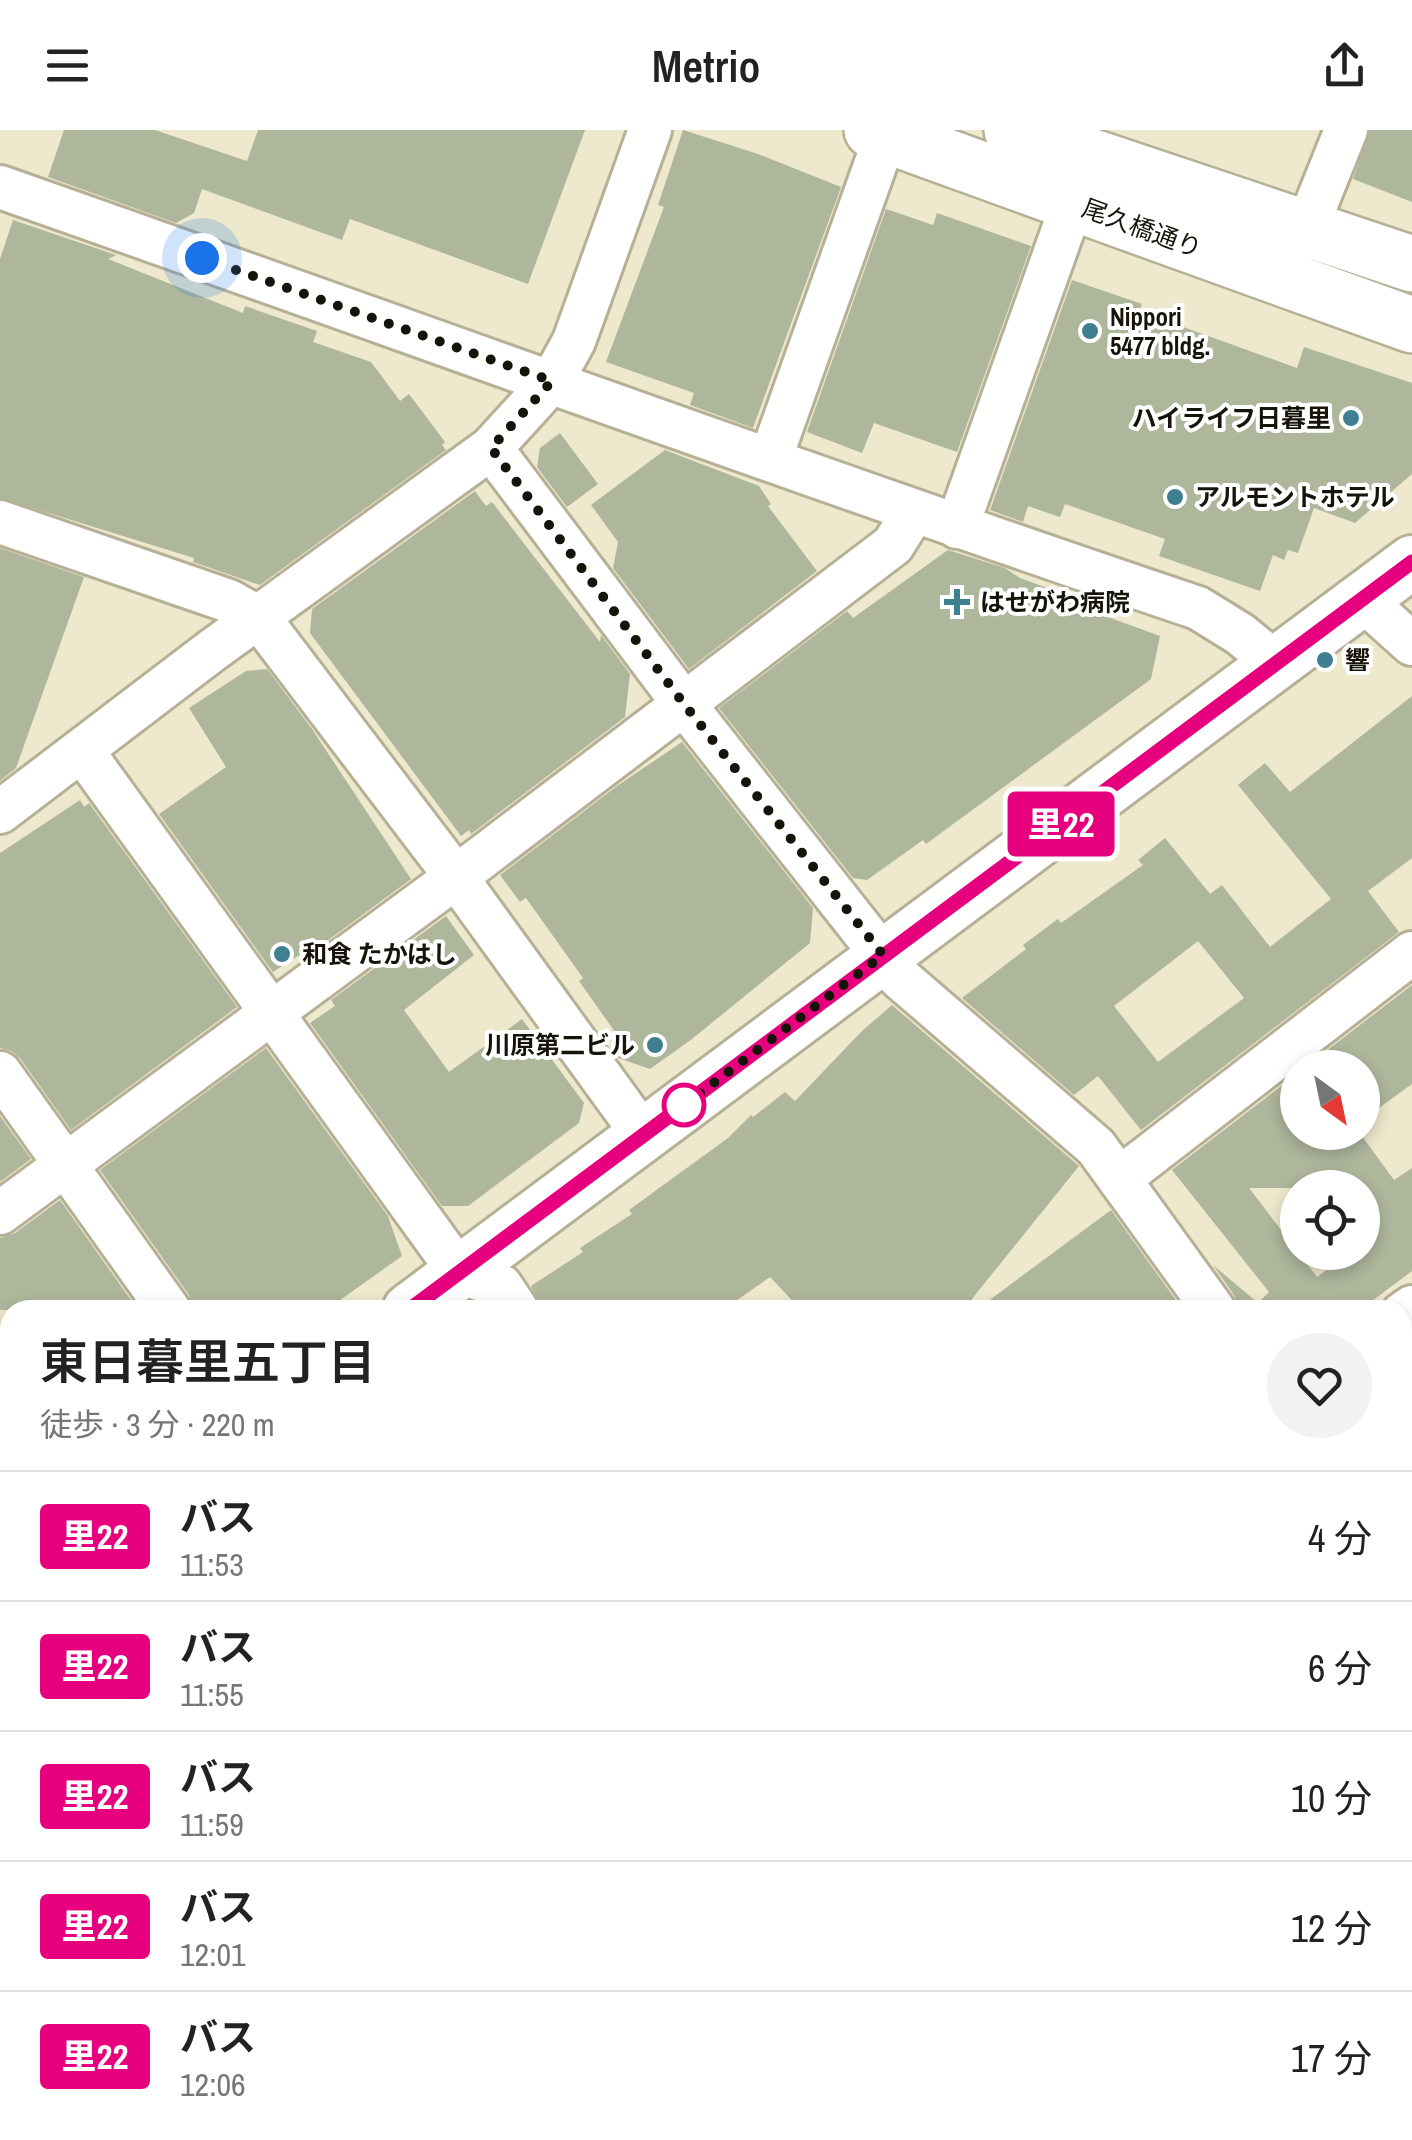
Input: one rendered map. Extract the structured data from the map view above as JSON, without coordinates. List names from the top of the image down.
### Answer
{
  "streets": {
    "main road": ["尾久橋通り"]
  },
  "places": {
    "other": [
      "Nippori 5477 bldg.",
      "ハイライフ日暮里",
      "アルモントホテル",
      "響",
      "和食 たかはし",
      "川原第二ビル"
    ],
    "health": ["はせがわ病院"]
  },
  "lines": ["bus line 里22"],
  "north": "bottom right",
  "page": {
    "header": "Metrio",
    "on_map": "里22",
    "heading": ["東日暮里五丁目", "徒歩 · 3 分 · 220 m"],
    "list": [
      {
        "mark": "里22",
        "name": "バス",
        "note": "11:53",
        "value": "4 分"
      },
      {
        "mark": "里22",
        "name": "バス",
        "note": "11:55",
        "value": "6 分"
      },
      {
        "mark": "里22",
        "name": "バス",
        "note": "11:59",
        "value": "10 分"
      },
      {
        "mark": "里22",
        "name": "バス",
        "note": "12:01",
        "value": "12 分"
      },
      {
        "mark": "里22",
        "name": "バス",
        "note": "12:06",
        "value": "17 分"
      }
    ]
  }
}
